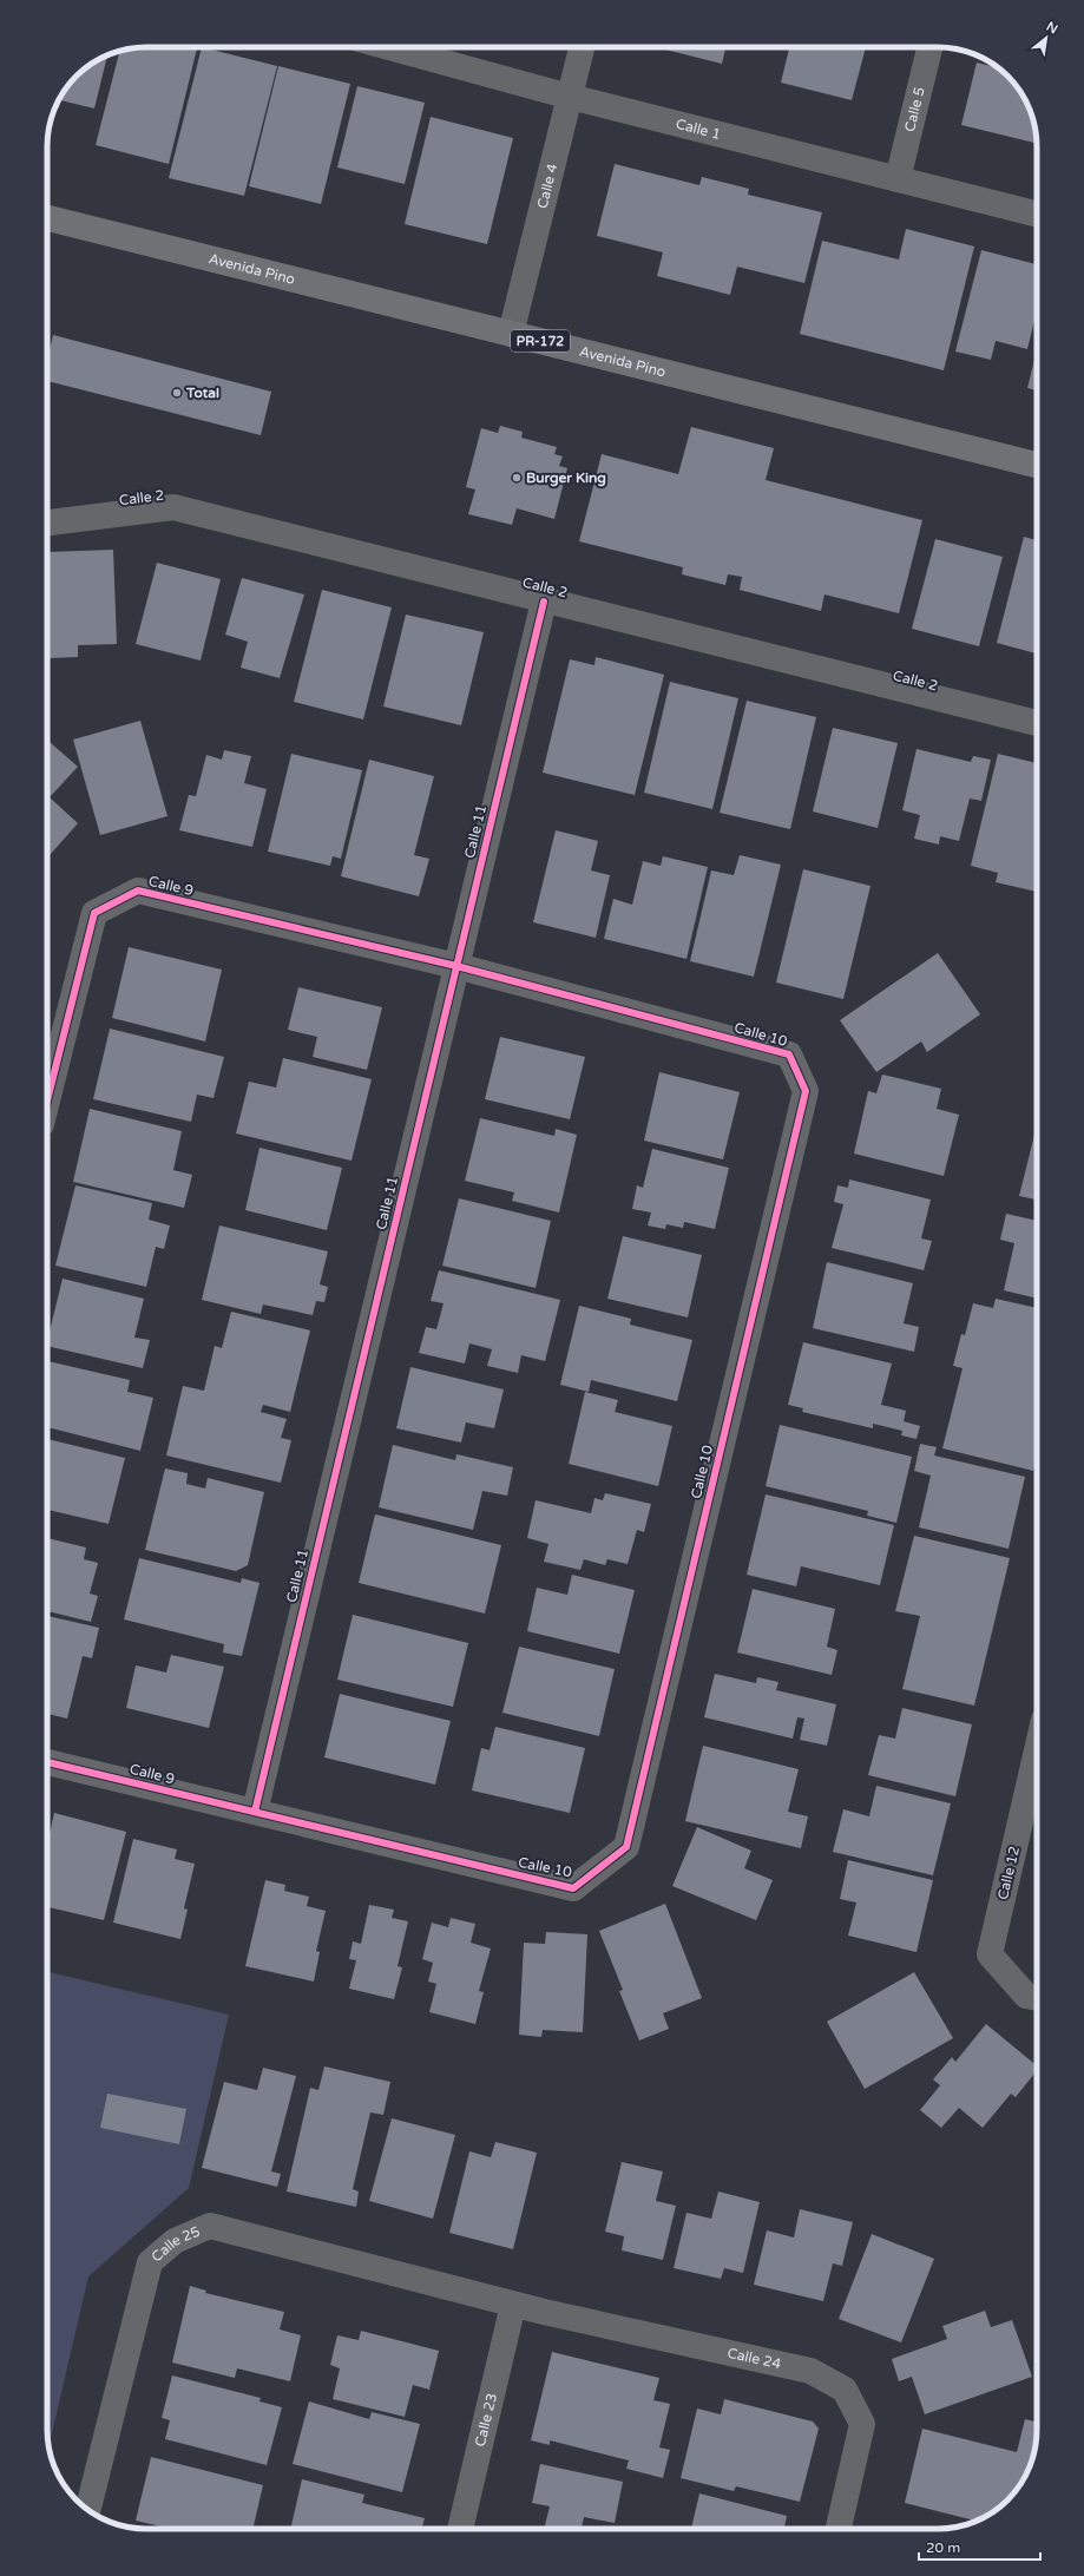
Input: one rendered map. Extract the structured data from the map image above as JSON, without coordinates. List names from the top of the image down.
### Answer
{
  "streets": {
    "main road": ["Avenida Pino", "PR-172"],
    "street": [
      "Calle 5",
      "Calle 1",
      "Calle 4",
      "Calle 2",
      "Calle 11",
      "Calle 9",
      "Calle 10",
      "Calle 12",
      "Calle 25",
      "Calle 24",
      "Calle 23"
    ]
  },
  "crossings": [
    ["Calle 5", "Calle 1"],
    ["Calle 1", "Calle 4"],
    ["Calle 4", "Avenida Pino"],
    ["Calle 2", "Calle 11"],
    ["Calle 11", "Calle 9"],
    ["Calle 11", "Calle 10"],
    ["Calle 9", "Calle 10"],
    ["Calle 25", "Calle 24"],
    ["Calle 25", "Calle 23"],
    ["Calle 24", "Calle 23"]
  ],
  "places": ["Total", "Burger King"],
  "scale_bar": "20 m",
  "north": "top right"
}
